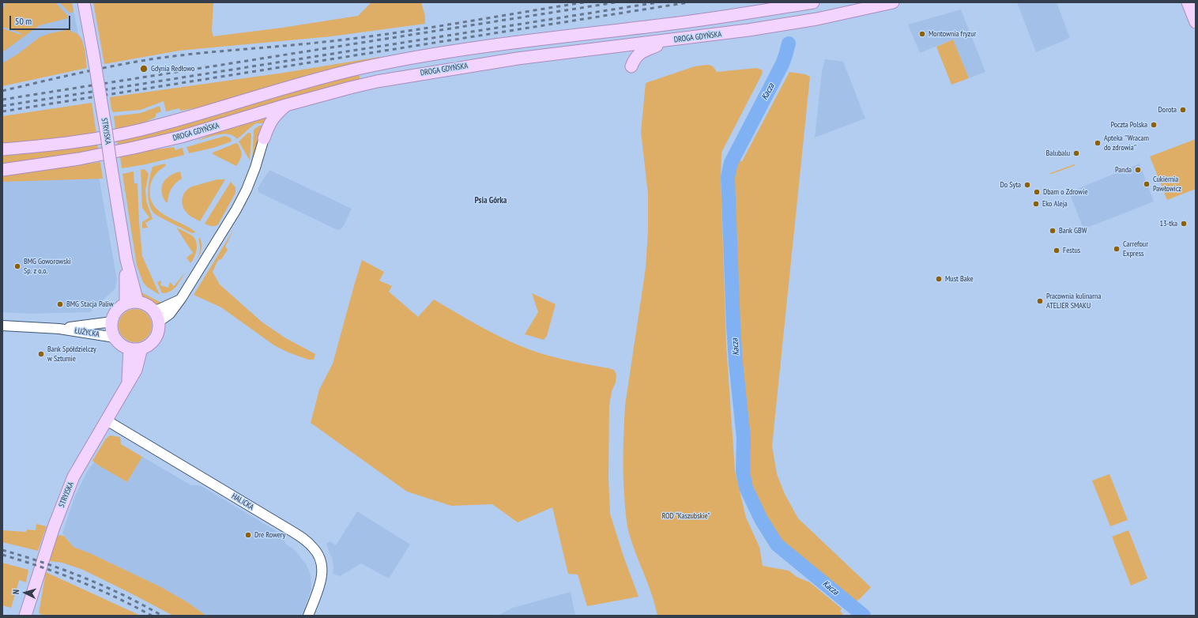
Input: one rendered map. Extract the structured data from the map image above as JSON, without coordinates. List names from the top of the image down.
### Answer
{
  "streets": {
    "main road": ["DROGA GDYŃSKA", "STRYJSKA"],
    "street": ["ŁUŻYCKA", "HALICKA"]
  },
  "crossings": [
    ["STRYJSKA", "ŁUŻYCKA"],
    ["STRYJSKA", "HALICKA"]
  ],
  "districts": ["Psia Górka"],
  "water": ["Kacza"],
  "parks": ["ROD \"Kaszubskie\""],
  "places": [
    "Montownia fryzur",
    "Gdynia Redłowo",
    "Dorota",
    "Poczta Polska",
    "Apteka ''Wracam do zdrowia''",
    "Balubalu",
    "Panda",
    "Cukiernia Pawłowicz",
    "Do Syta",
    "Dbam o Zdrowie",
    "Eko Aleja",
    "13-tka",
    "Bank GBW",
    "Carrefour Express",
    "Festus",
    "BMG Goworowski Sp. z o.o.",
    "Must Bake",
    "Pracownia kulinarna ATELIER SMAKU",
    "BMG Stacja Paliw",
    "Bank Spółdzielczy w Sztumie",
    "Dre Rowery"
  ],
  "scale_bar": "50 m",
  "north": "left"
}
